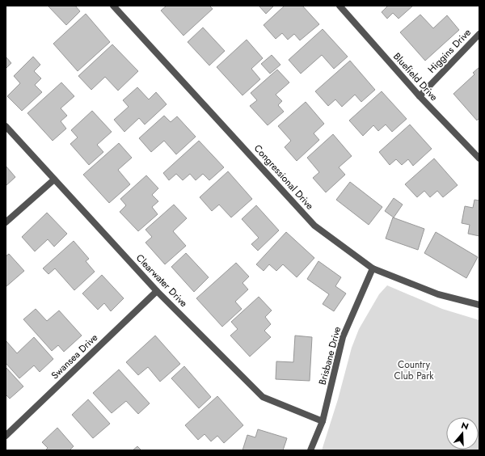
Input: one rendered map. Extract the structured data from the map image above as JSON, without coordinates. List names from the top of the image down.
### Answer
{
  "streets": {
    "street": [
      "Higgins Drive",
      "Bluefield Drive",
      "Congressional Drive",
      "Clearwater Drive",
      "Brisbane Drive",
      "Swansea Drive"
    ]
  },
  "crossings": [
    ["Higgins Drive", "Bluefield Drive"],
    ["Congressional Drive", "Brisbane Drive"],
    ["Clearwater Drive", "Brisbane Drive"],
    ["Clearwater Drive", "Swansea Drive"]
  ],
  "parks": ["Country Club Park"],
  "north": "top"
}
